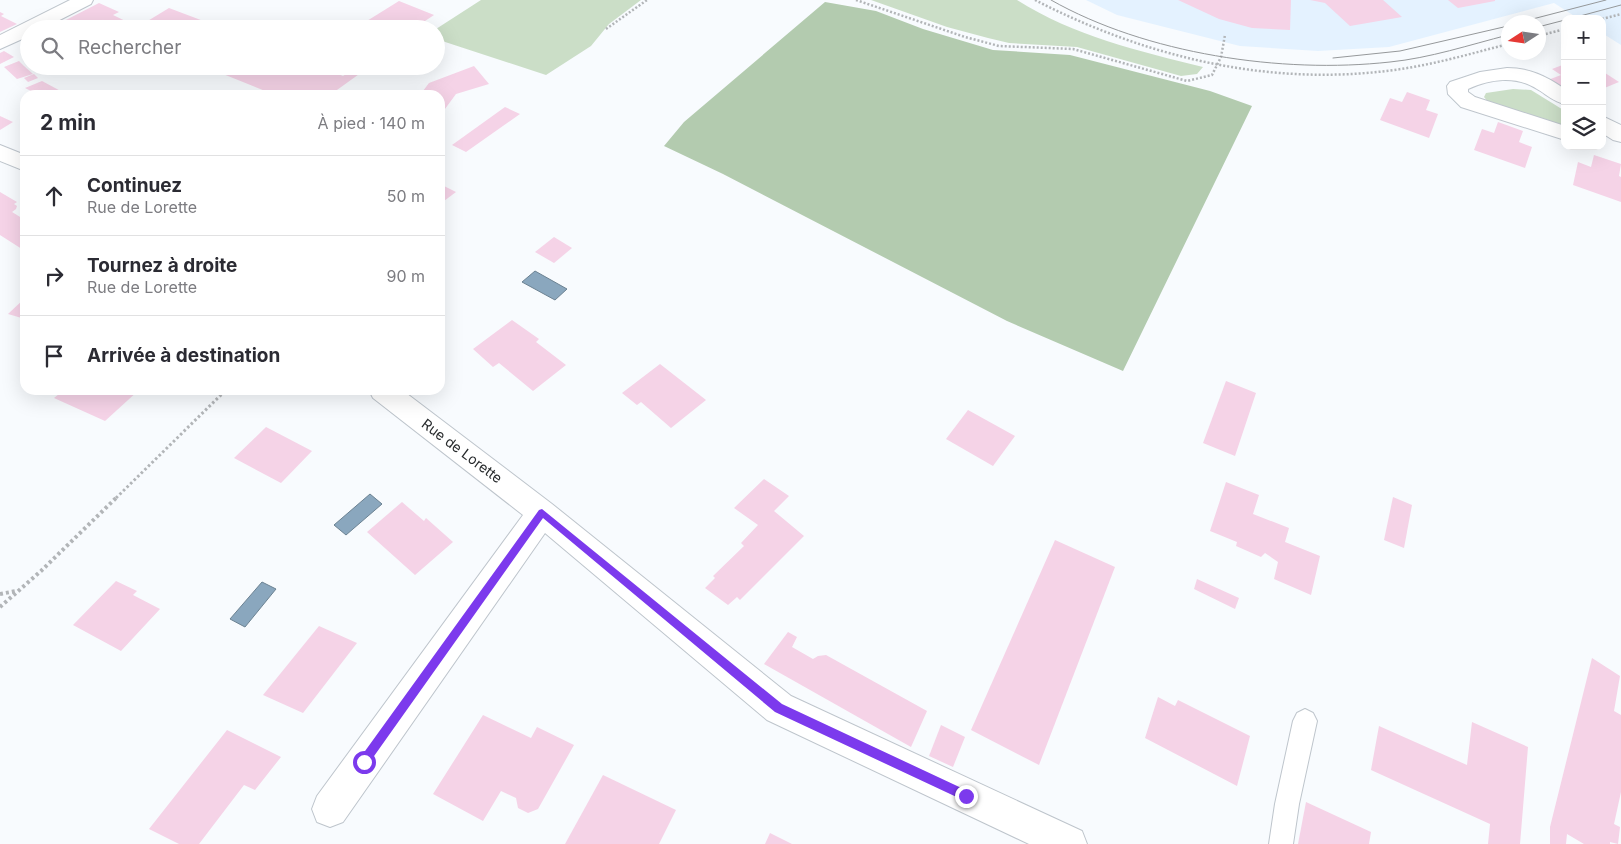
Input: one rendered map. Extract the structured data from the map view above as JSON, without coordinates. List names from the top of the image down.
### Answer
{
  "streets": {
    "street": ["Rue de Lorette"]
  },
  "north": "left",
  "page": {
    "map_buttons": ["+", "−"],
    "search": "Rechercher",
    "heading": ["2 min", "À pied · 140 m"],
    "list": [
      ["Continuez", "Rue de Lorette", "50 m"],
      ["Tournez à droite", "Rue de Lorette", "90 m"],
      "Arrivée à destination"
    ]
  }
}
